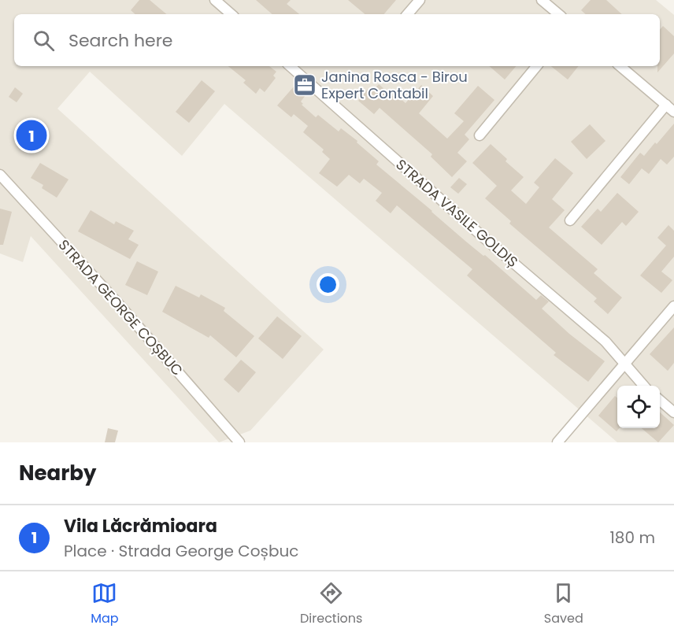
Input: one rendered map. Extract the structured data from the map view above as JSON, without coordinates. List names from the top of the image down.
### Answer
{
  "streets": {
    "street": ["STRADA VASILE GOLDIȘ", "STRADA GEORGE COȘBUC"]
  },
  "places": {
    "office": ["Janina Rosca - Birou Expert Contabil"]
  },
  "page": {
    "search": "Search here",
    "pins": "1",
    "heading": "Nearby",
    "list": [
      {
        "mark": "1",
        "name": "Vila Lăcrămioara",
        "note": "Place · Strada George Coșbuc",
        "value": "180 m"
      }
    ],
    "nav": ["Map", "Directions", "Saved"]
  }
}
